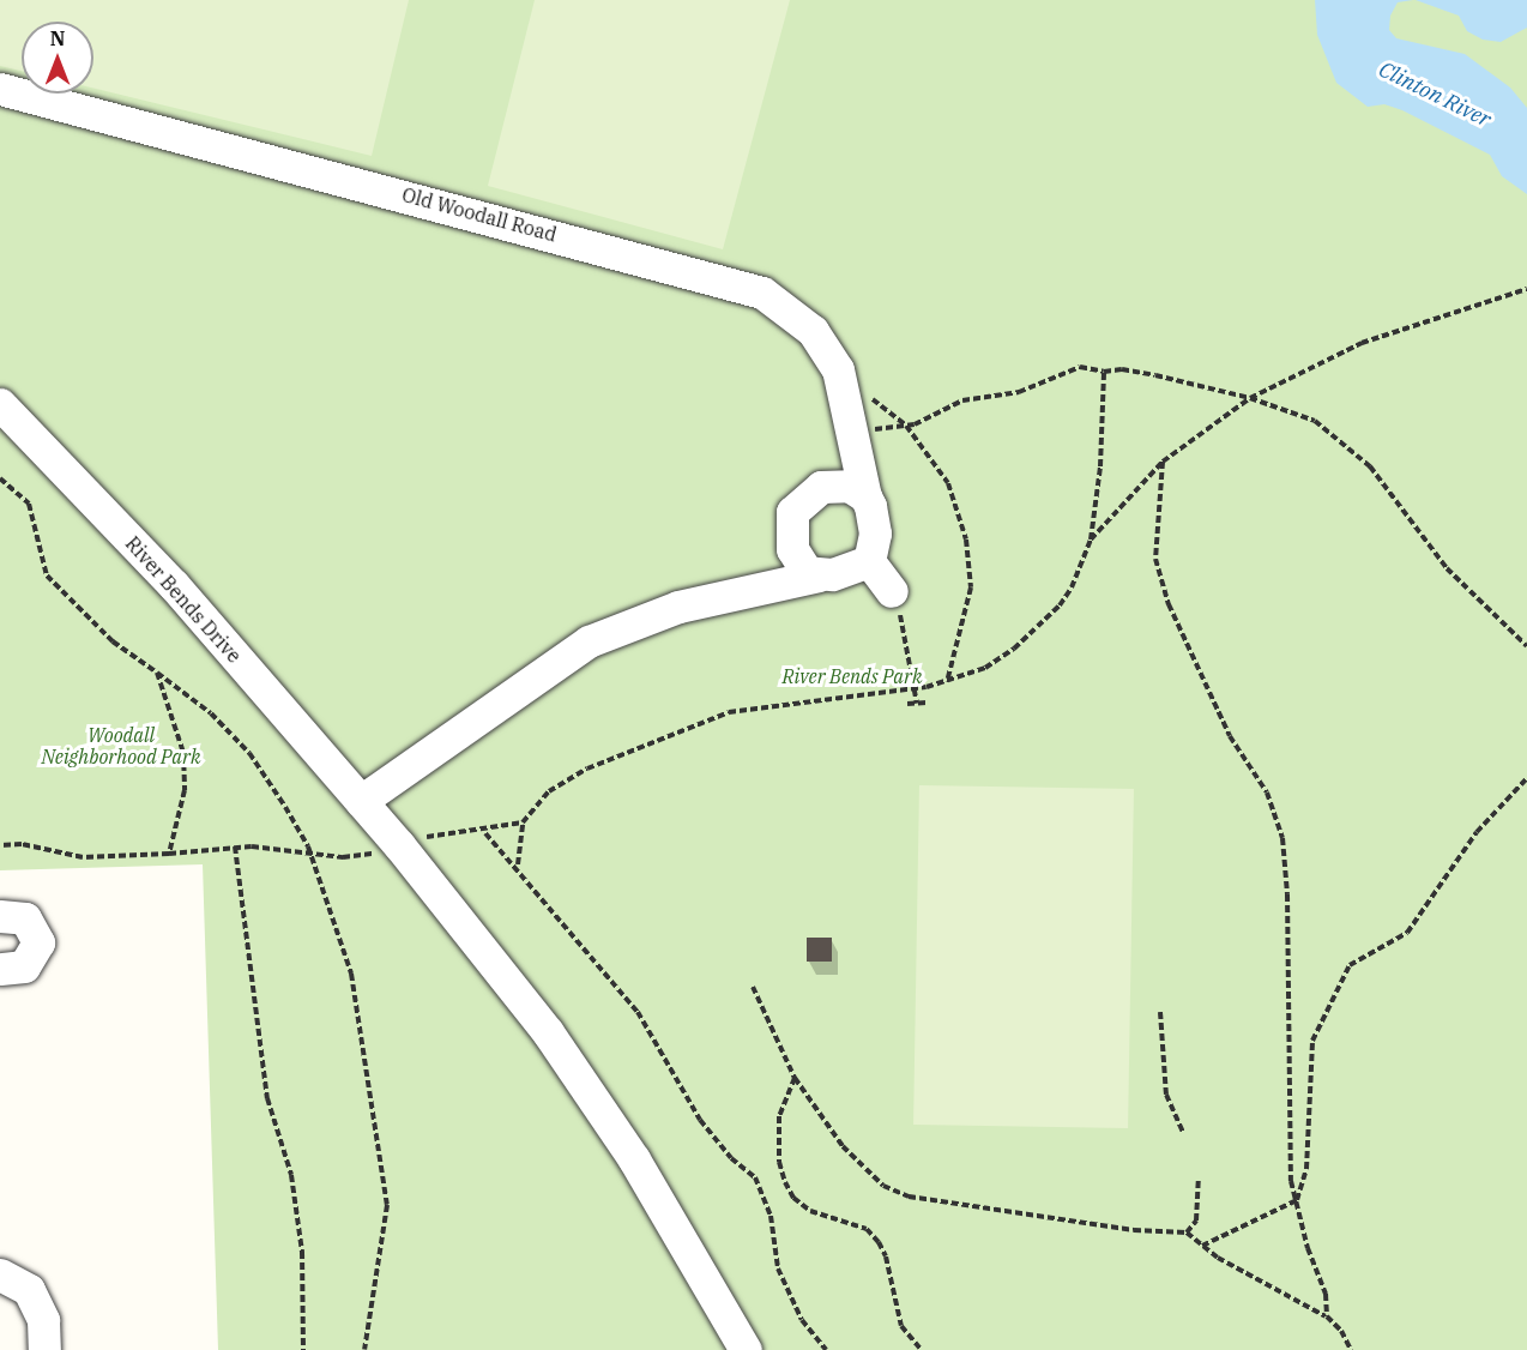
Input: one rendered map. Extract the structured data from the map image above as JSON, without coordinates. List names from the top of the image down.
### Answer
{
  "streets": {
    "street": ["Old Woodall Road", "River Bends Drive"]
  },
  "water": ["Clinton River"],
  "parks": ["River Bends Park", "Woodall Neighborhood Park"],
  "north": "top"
}
